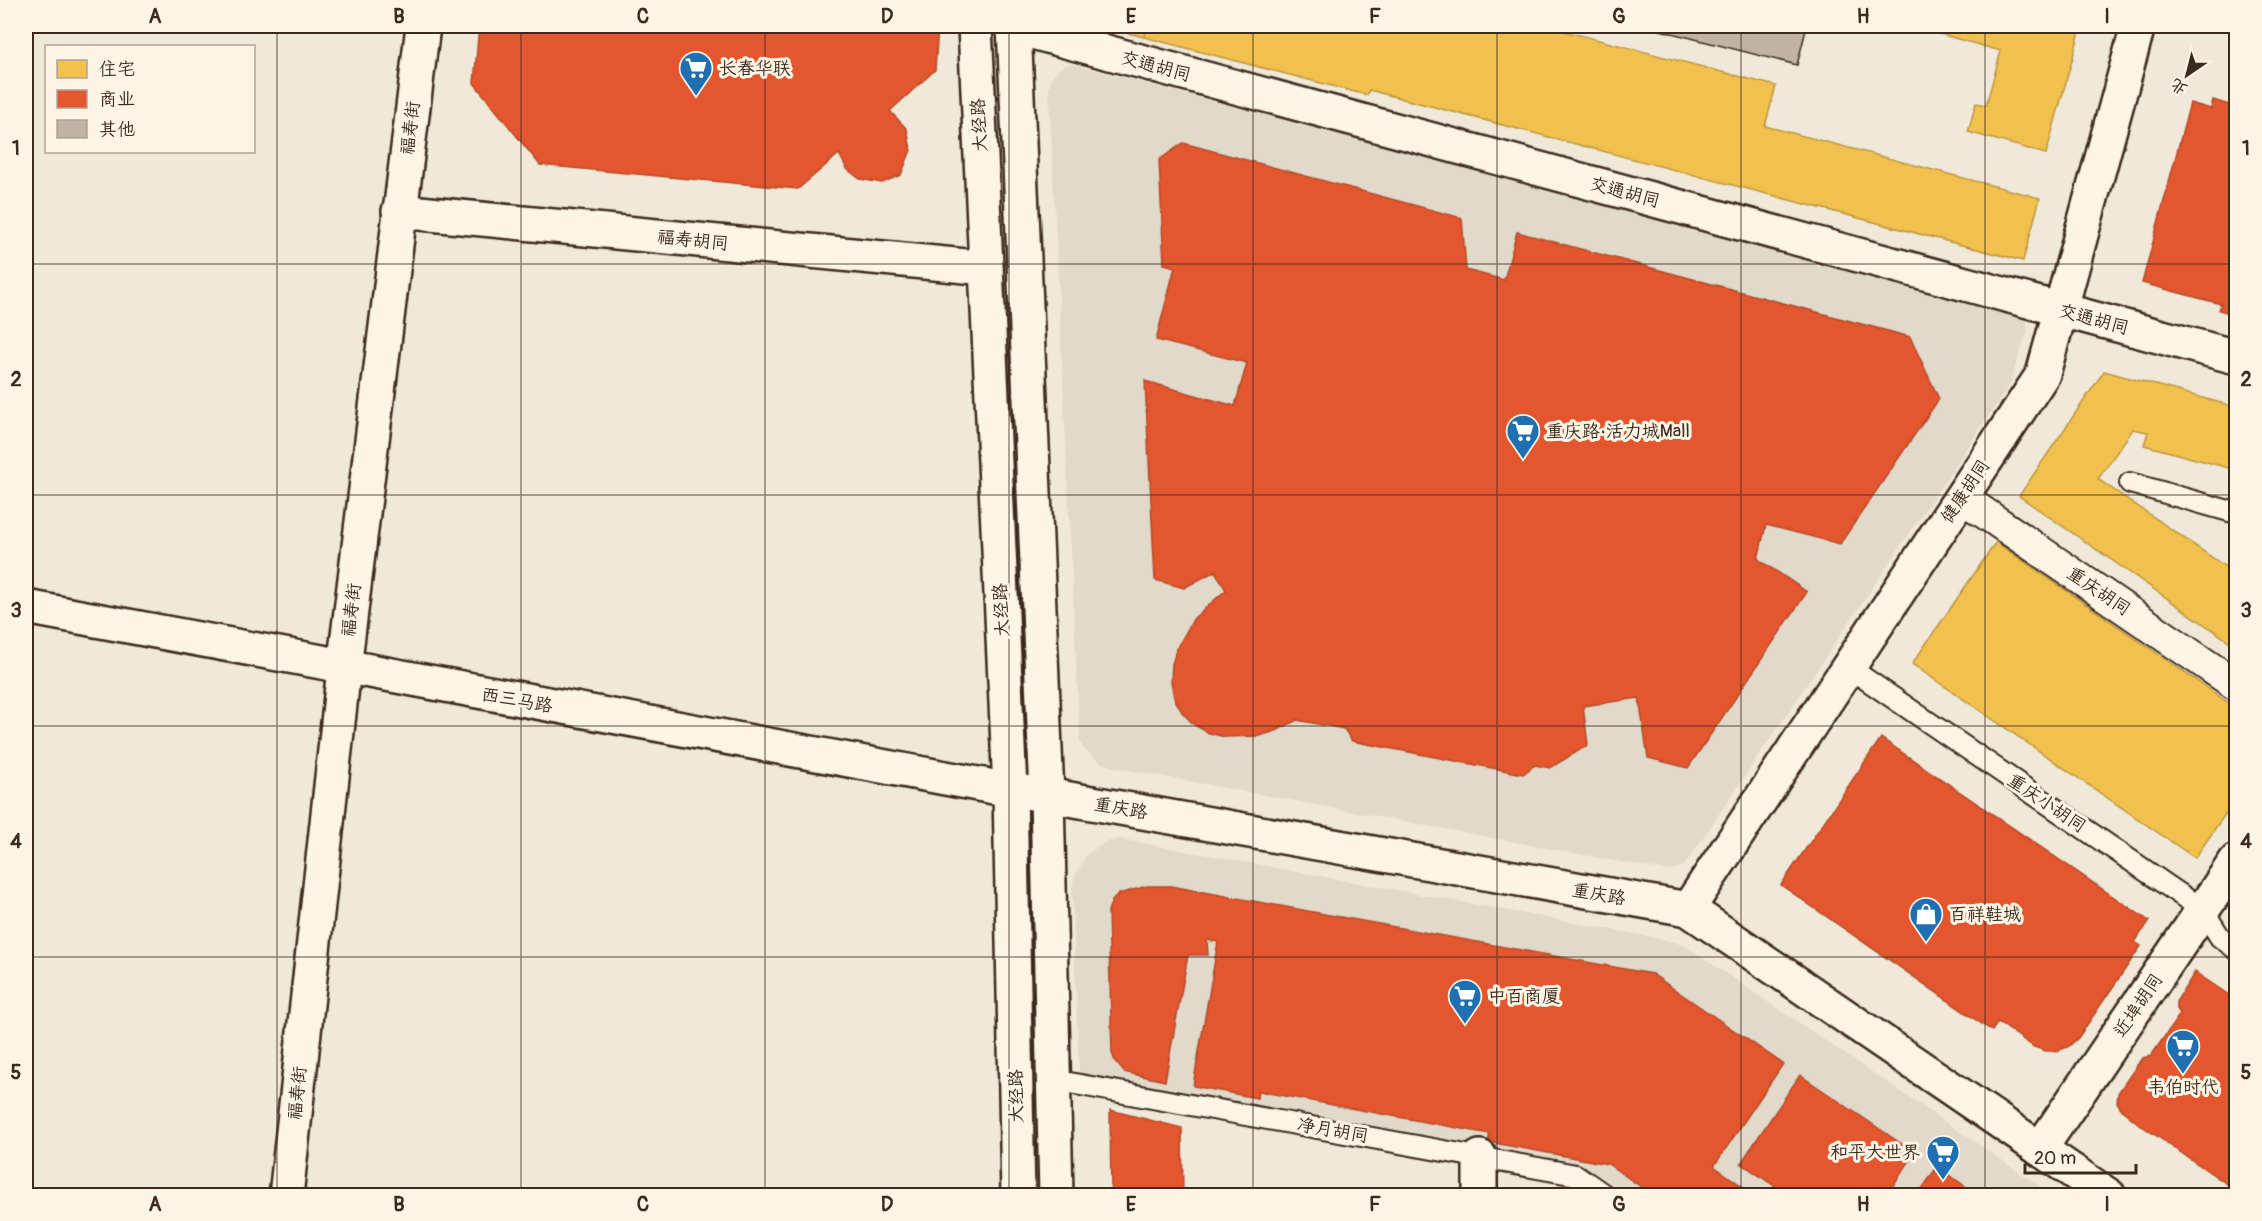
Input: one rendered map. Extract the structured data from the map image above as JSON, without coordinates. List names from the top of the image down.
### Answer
{
  "streets": {
    "street": [
      "交通胡同",
      "大经路",
      "福寿街",
      "福寿胡同",
      "健康胡同",
      "重庆胡同",
      "西三马路",
      "重庆路",
      "近埠胡同"
    ],
    "lane": ["重庆小胡同", "净月胡同"]
  },
  "crossings": [
    ["交通胡同", "大经路"],
    ["交通胡同", "健康胡同"],
    ["大经路", "福寿胡同"],
    ["大经路", "西三马路"],
    ["大经路", "重庆路"],
    ["大经路", "净月胡同"],
    ["福寿街", "福寿胡同"],
    ["福寿街", "西三马路"],
    ["健康胡同", "重庆胡同"],
    ["健康胡同", "重庆小胡同"],
    ["健康胡同", "重庆路"],
    ["西三马路", "重庆路"],
    ["重庆小胡同", "近埠胡同"],
    ["重庆路", "近埠胡同"]
  ],
  "places": {
    "supermarket": [
      "长春华联",
      "重庆路·活力城Mall",
      "中百商厦",
      "韦伯时代",
      "和平大世界"
    ],
    "shop": ["百祥鞋城"]
  },
  "legend": ["住宅", "商业", "其他"],
  "scale_bar": "20 m",
  "north": "bottom left",
  "grid": {
    "columns": [
      "A",
      "B",
      "C",
      "D",
      "E",
      "F",
      "G",
      "H",
      "I"
    ],
    "rows": [
      "1",
      "2",
      "3",
      "4",
      "5"
    ]
  }
}
